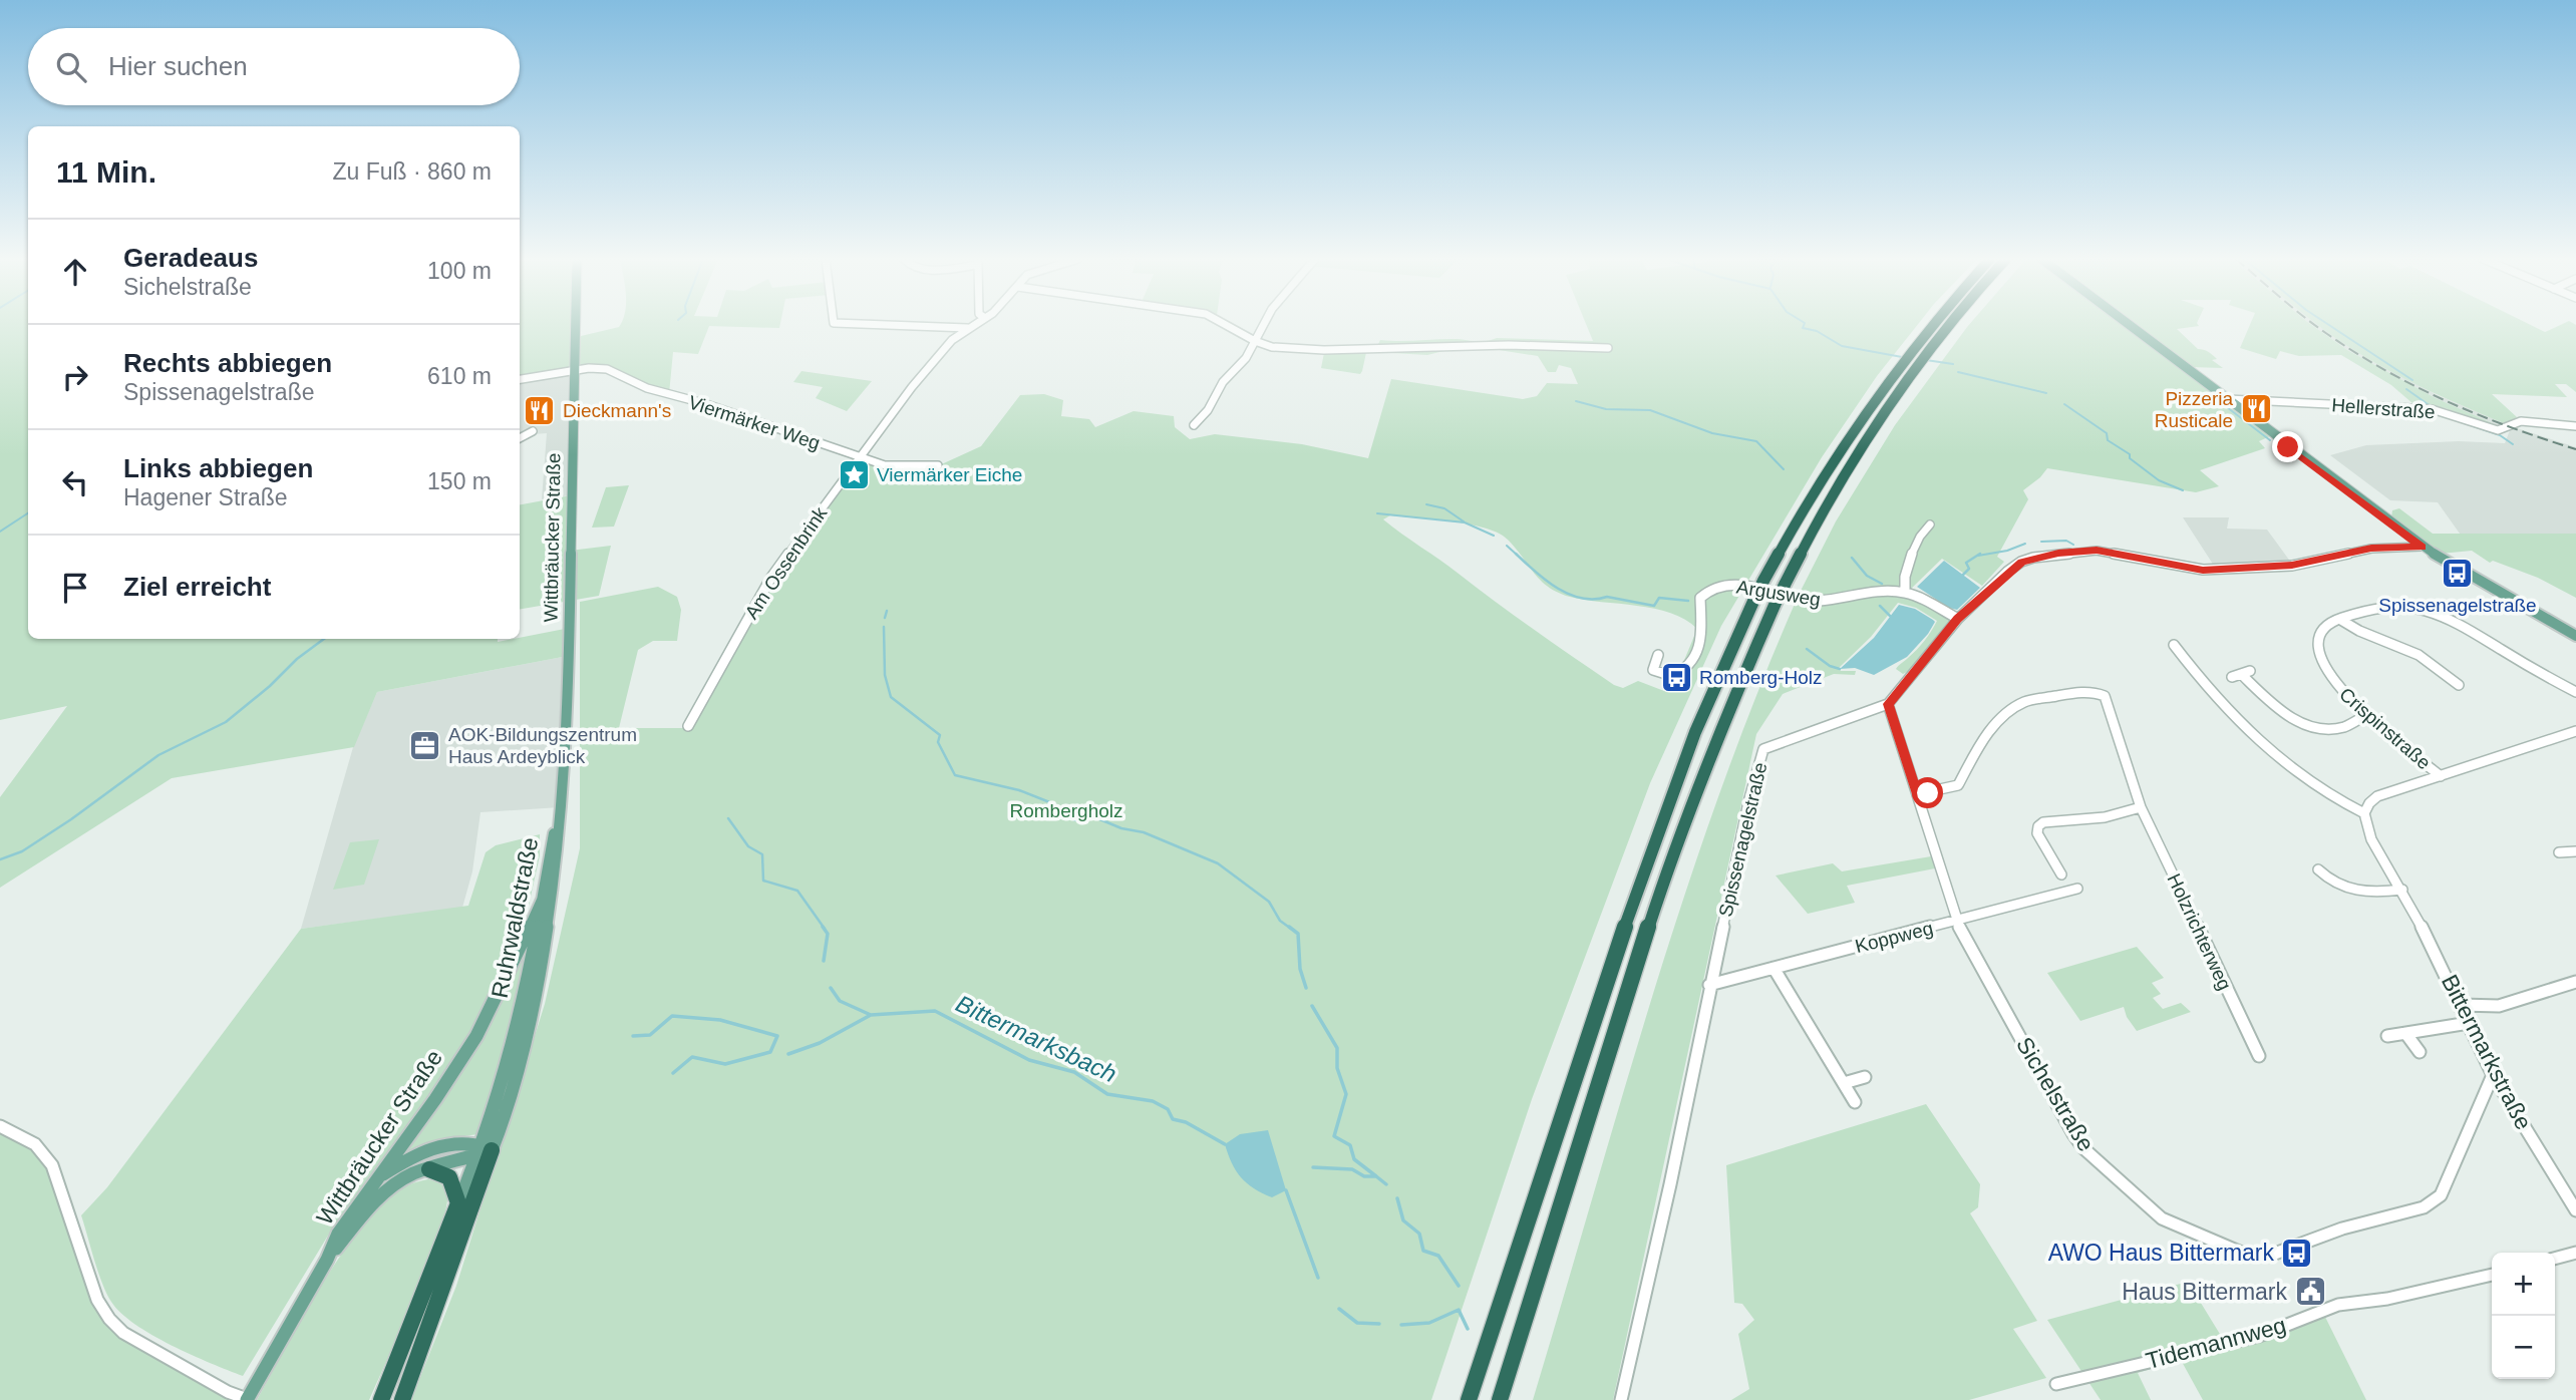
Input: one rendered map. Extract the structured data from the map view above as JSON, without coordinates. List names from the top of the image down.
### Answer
{
  "streets": {
    "highway": ["Ruhrwaldstraße"],
    "main road": ["Wittbräucker Straße"],
    "street": [
      "Hellerstraße",
      "Viermärker Weg",
      "Am Ossenbrink",
      "Argusweg",
      "Crispinstraße",
      "Spissenagelstraße",
      "Holzrichterweg",
      "Koppweg",
      "Bittermarkstraße",
      "Sichelstraße",
      "Tidemannweg"
    ]
  },
  "crossings": [
    ["Viermärker Weg", "Wittbräucker Straße"],
    ["Viermärker Weg", "Am Ossenbrink"],
    ["Wittbräucker Straße", "Ruhrwaldstraße"],
    ["Spissenagelstraße", "Koppweg"],
    ["Spissenagelstraße", "Sichelstraße"],
    ["Holzrichterweg", "Sichelstraße"],
    ["Koppweg", "Sichelstraße"],
    ["Bittermarkstraße", "Sichelstraße"]
  ],
  "water": ["Bittermarksbach"],
  "parks": ["Rombergholz"],
  "places": {
    "restaurant": ["Pizzeria Rusticale", "Dieckmann's"],
    "place": ["Viermärker Eiche"],
    "bus stop": ["Spissenagelstraße", "Romberg-Holz", "AWO Haus Bittermark"],
    "office": ["AOK-Bildungszentrum Haus Ardeyblick"],
    "public building": ["Haus Bittermark"]
  },
  "page": {
    "search": "Hier suchen",
    "heading": ["11 Min.", "Zu Fuß · 860 m"],
    "list": [
      ["Geradeaus", "Sichelstraße", "100 m"],
      ["Rechts abbiegen", "Spissenagelstraße", "610 m"],
      ["Links abbiegen", "Hagener Straße", "150 m"],
      "Ziel erreicht"
    ],
    "map_buttons": ["+", "−"]
  }
}
